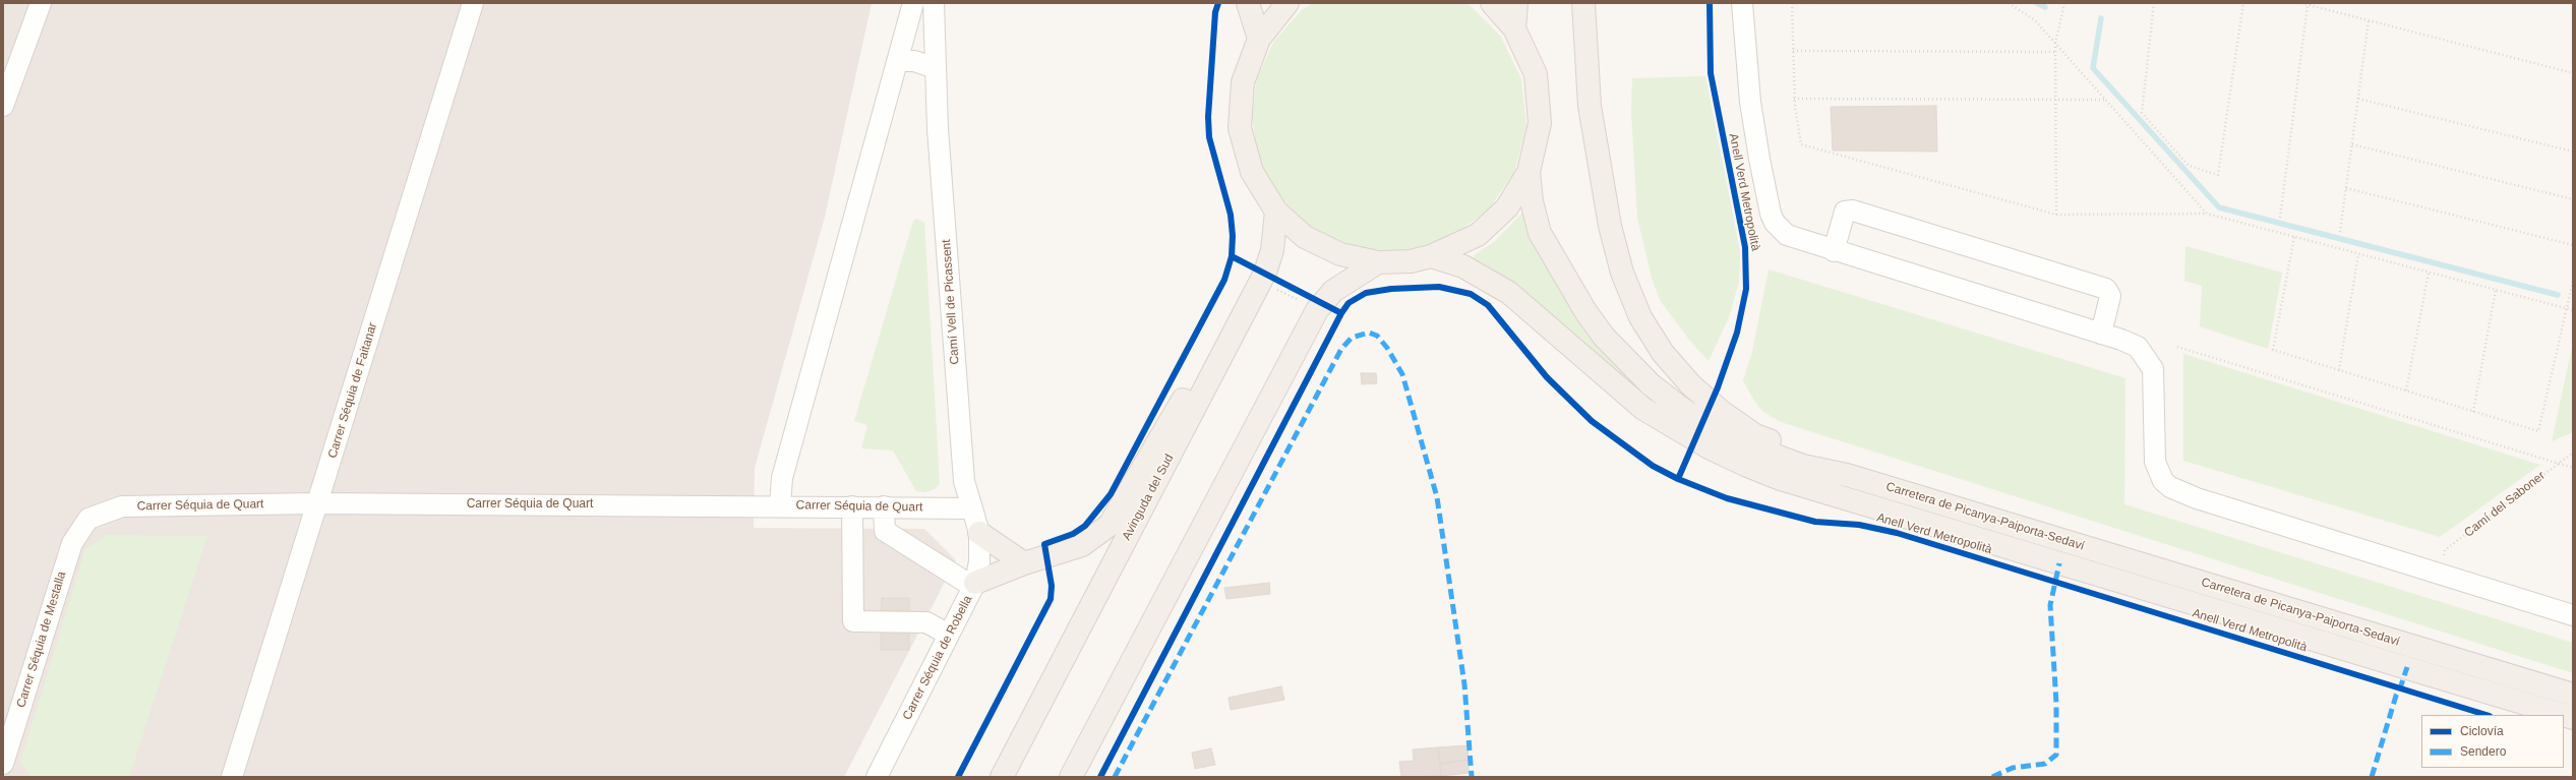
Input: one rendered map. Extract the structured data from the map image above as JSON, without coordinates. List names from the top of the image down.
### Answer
{
  "streets": {
    "main road": ["Avinguda del Sud", "Carretera de Picanya-Paiporta-Sedaví"],
    "street": [
      "Camí Vell de Picassent",
      "Carrer Séquia de Faitanar",
      "Carrer Séquia de Quart",
      "Carrer Séquia de Mestalla",
      "Carrer Séquia de Robella"
    ],
    "path": ["Camí del Saboner"],
    "cycle path": ["Anell Verd Metropolità"]
  },
  "crossings": [
    ["Camí Vell de Picassent", "Carrer Séquia de Quart"],
    ["Camí Vell de Picassent", "Carrer Séquia de Robella"],
    ["Carrer Séquia de Faitanar", "Carrer Séquia de Quart"],
    ["Carrer Séquia de Quart", "Carrer Séquia de Mestalla"]
  ],
  "legend": ["Ciclovía", "Sendero"]
}
